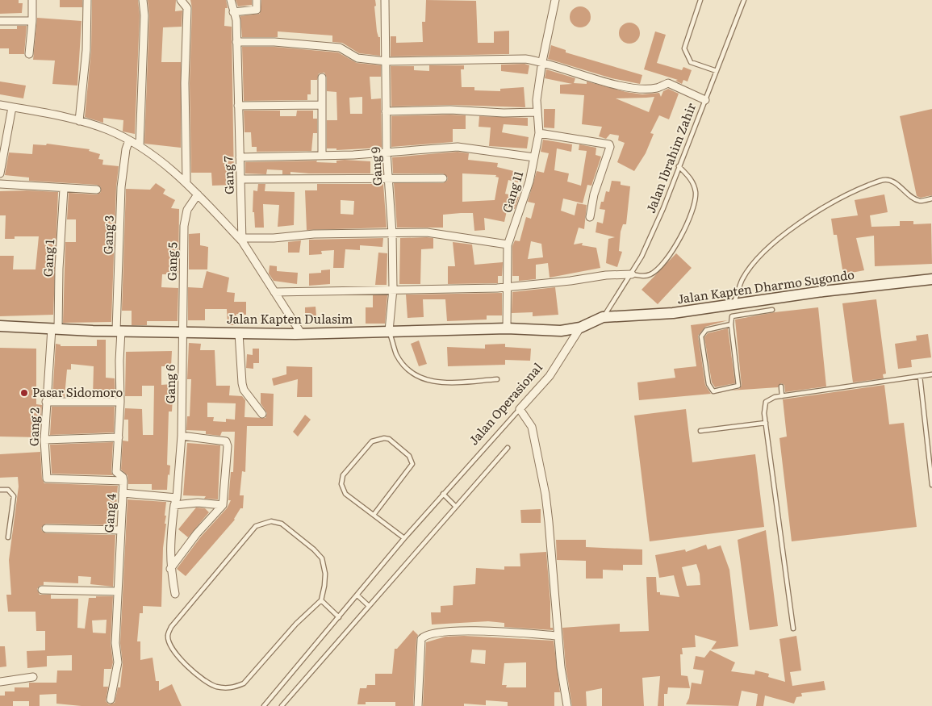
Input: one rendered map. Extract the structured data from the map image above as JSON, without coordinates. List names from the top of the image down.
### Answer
{
  "streets": {
    "main road": ["Jalan Kapten Dharmo Sugondo", "Jalan Kapten Dulasim"],
    "street": [
      "Gang 9",
      "Gang 7",
      "Gang 11",
      "Gang 3",
      "Gang 1",
      "Gang 5",
      "Gang 6",
      "Jalan Operasional",
      "Gang 2",
      "Gang 4"
    ],
    "lane": ["Jalan Ibrahim Zahir"]
  },
  "crossings": [
    ["Jalan Ibrahim Zahir", "Jalan Kapten Dharmo Sugondo"],
    ["Gang 9", "Jalan Kapten Dulasim"],
    ["Gang 11", "Jalan Kapten Dulasim"],
    ["Gang 3", "Jalan Kapten Dulasim"],
    ["Gang 3", "Gang 4"],
    ["Gang 1", "Jalan Kapten Dulasim"],
    ["Gang 1", "Gang 2"],
    ["Gang 5", "Jalan Kapten Dulasim"],
    ["Gang 5", "Gang 6"],
    ["Jalan Kapten Dulasim", "Gang 6"],
    ["Jalan Kapten Dulasim", "Jalan Operasional"],
    ["Jalan Kapten Dulasim", "Gang 2"],
    ["Jalan Kapten Dulasim", "Gang 4"],
    ["Gang 2", "Gang 4"]
  ],
  "places": ["Pasar Sidomoro"]
}
